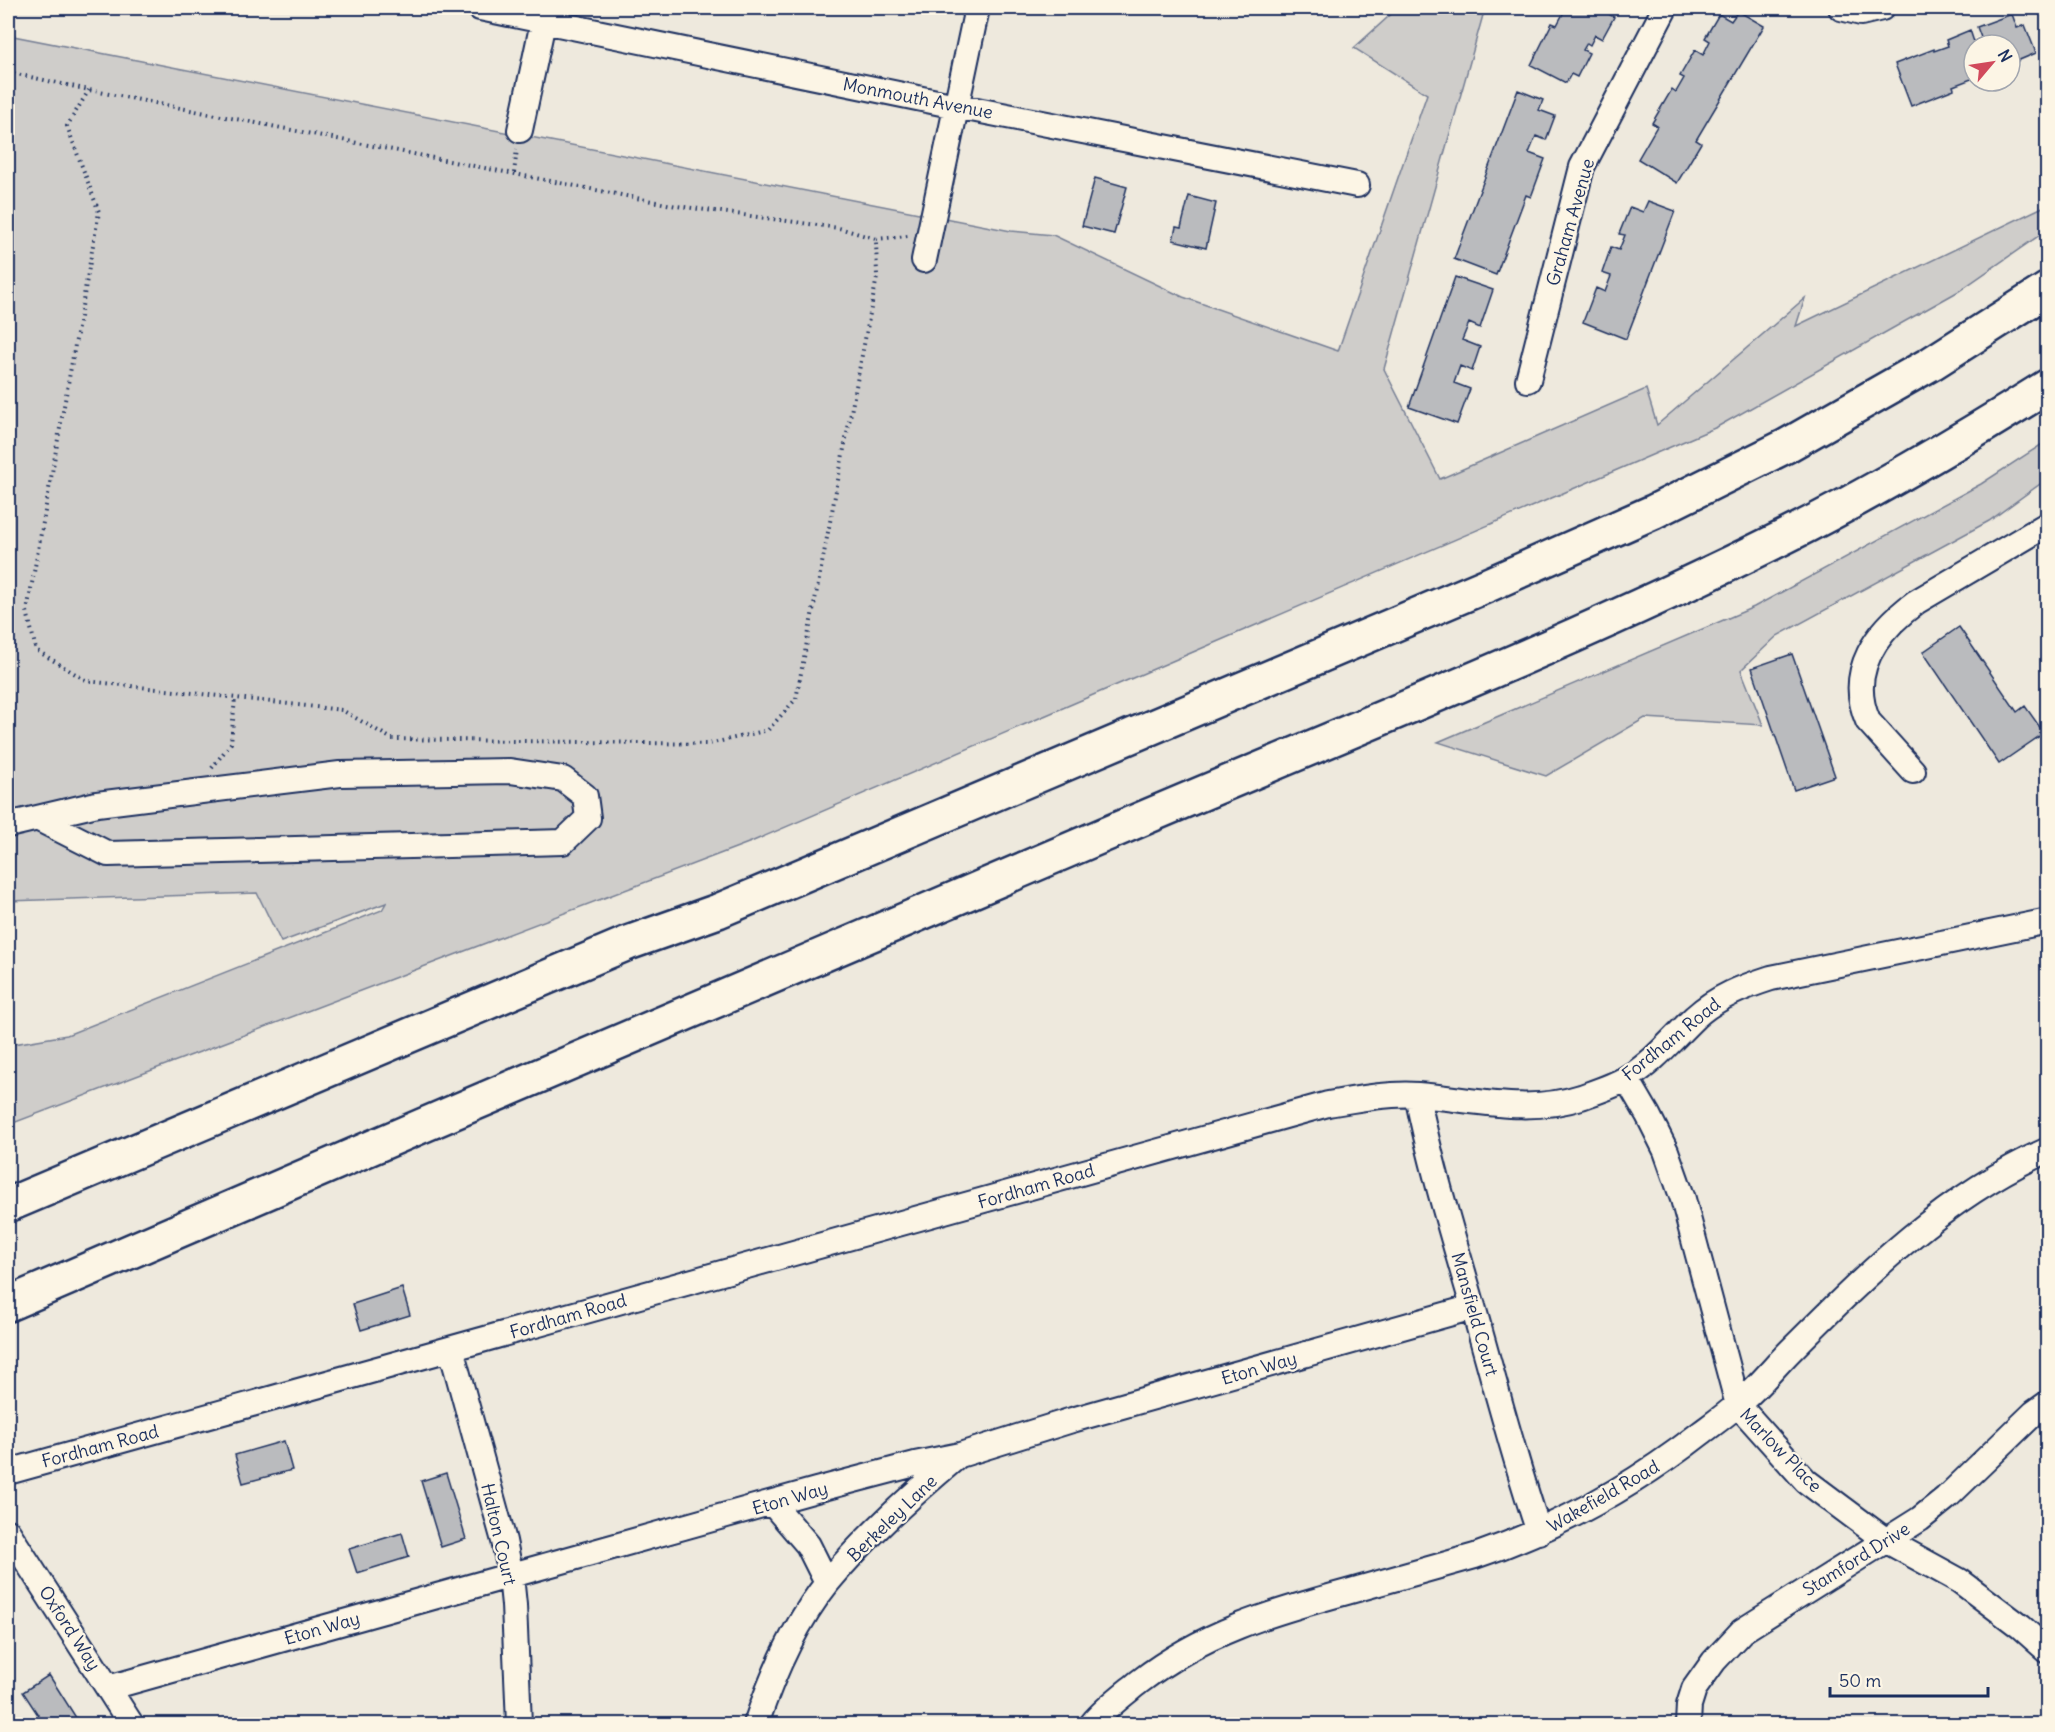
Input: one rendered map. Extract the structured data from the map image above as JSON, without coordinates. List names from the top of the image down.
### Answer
{
  "streets": {
    "street": [
      "Monmouth Avenue",
      "Graham Avenue",
      "Fordham Road",
      "Mansfield Court",
      "Eton Way",
      "Marlow Place",
      "Wakefield Road",
      "Berkeley Lane",
      "Halton Court",
      "Stamford Drive",
      "Oxford Way"
    ]
  },
  "crossings": [
    ["Fordham Road", "Mansfield Court"],
    ["Fordham Road", "Marlow Place"],
    ["Fordham Road", "Halton Court"],
    ["Mansfield Court", "Eton Way"],
    ["Mansfield Court", "Wakefield Road"],
    ["Eton Way", "Berkeley Lane"],
    ["Eton Way", "Halton Court"],
    ["Eton Way", "Oxford Way"],
    ["Marlow Place", "Wakefield Road"],
    ["Marlow Place", "Stamford Drive"]
  ],
  "scale_bar": "50 m",
  "north": "top right"
}
